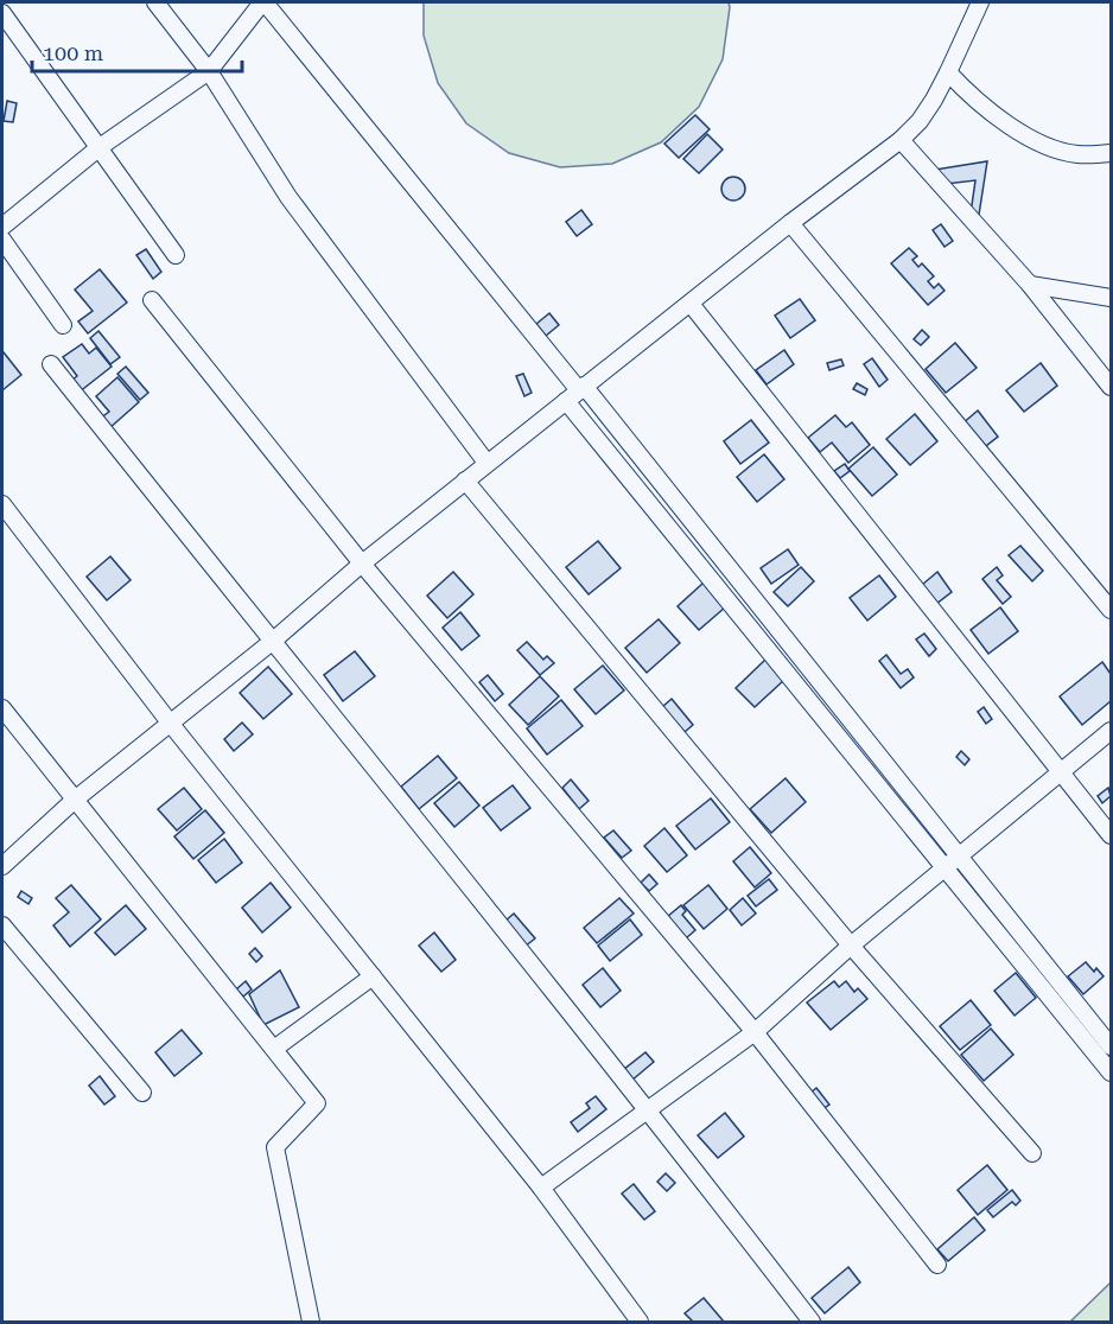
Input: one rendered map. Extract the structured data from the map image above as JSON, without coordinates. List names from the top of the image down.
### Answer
{
  "scale_bar": "100 m"
}
